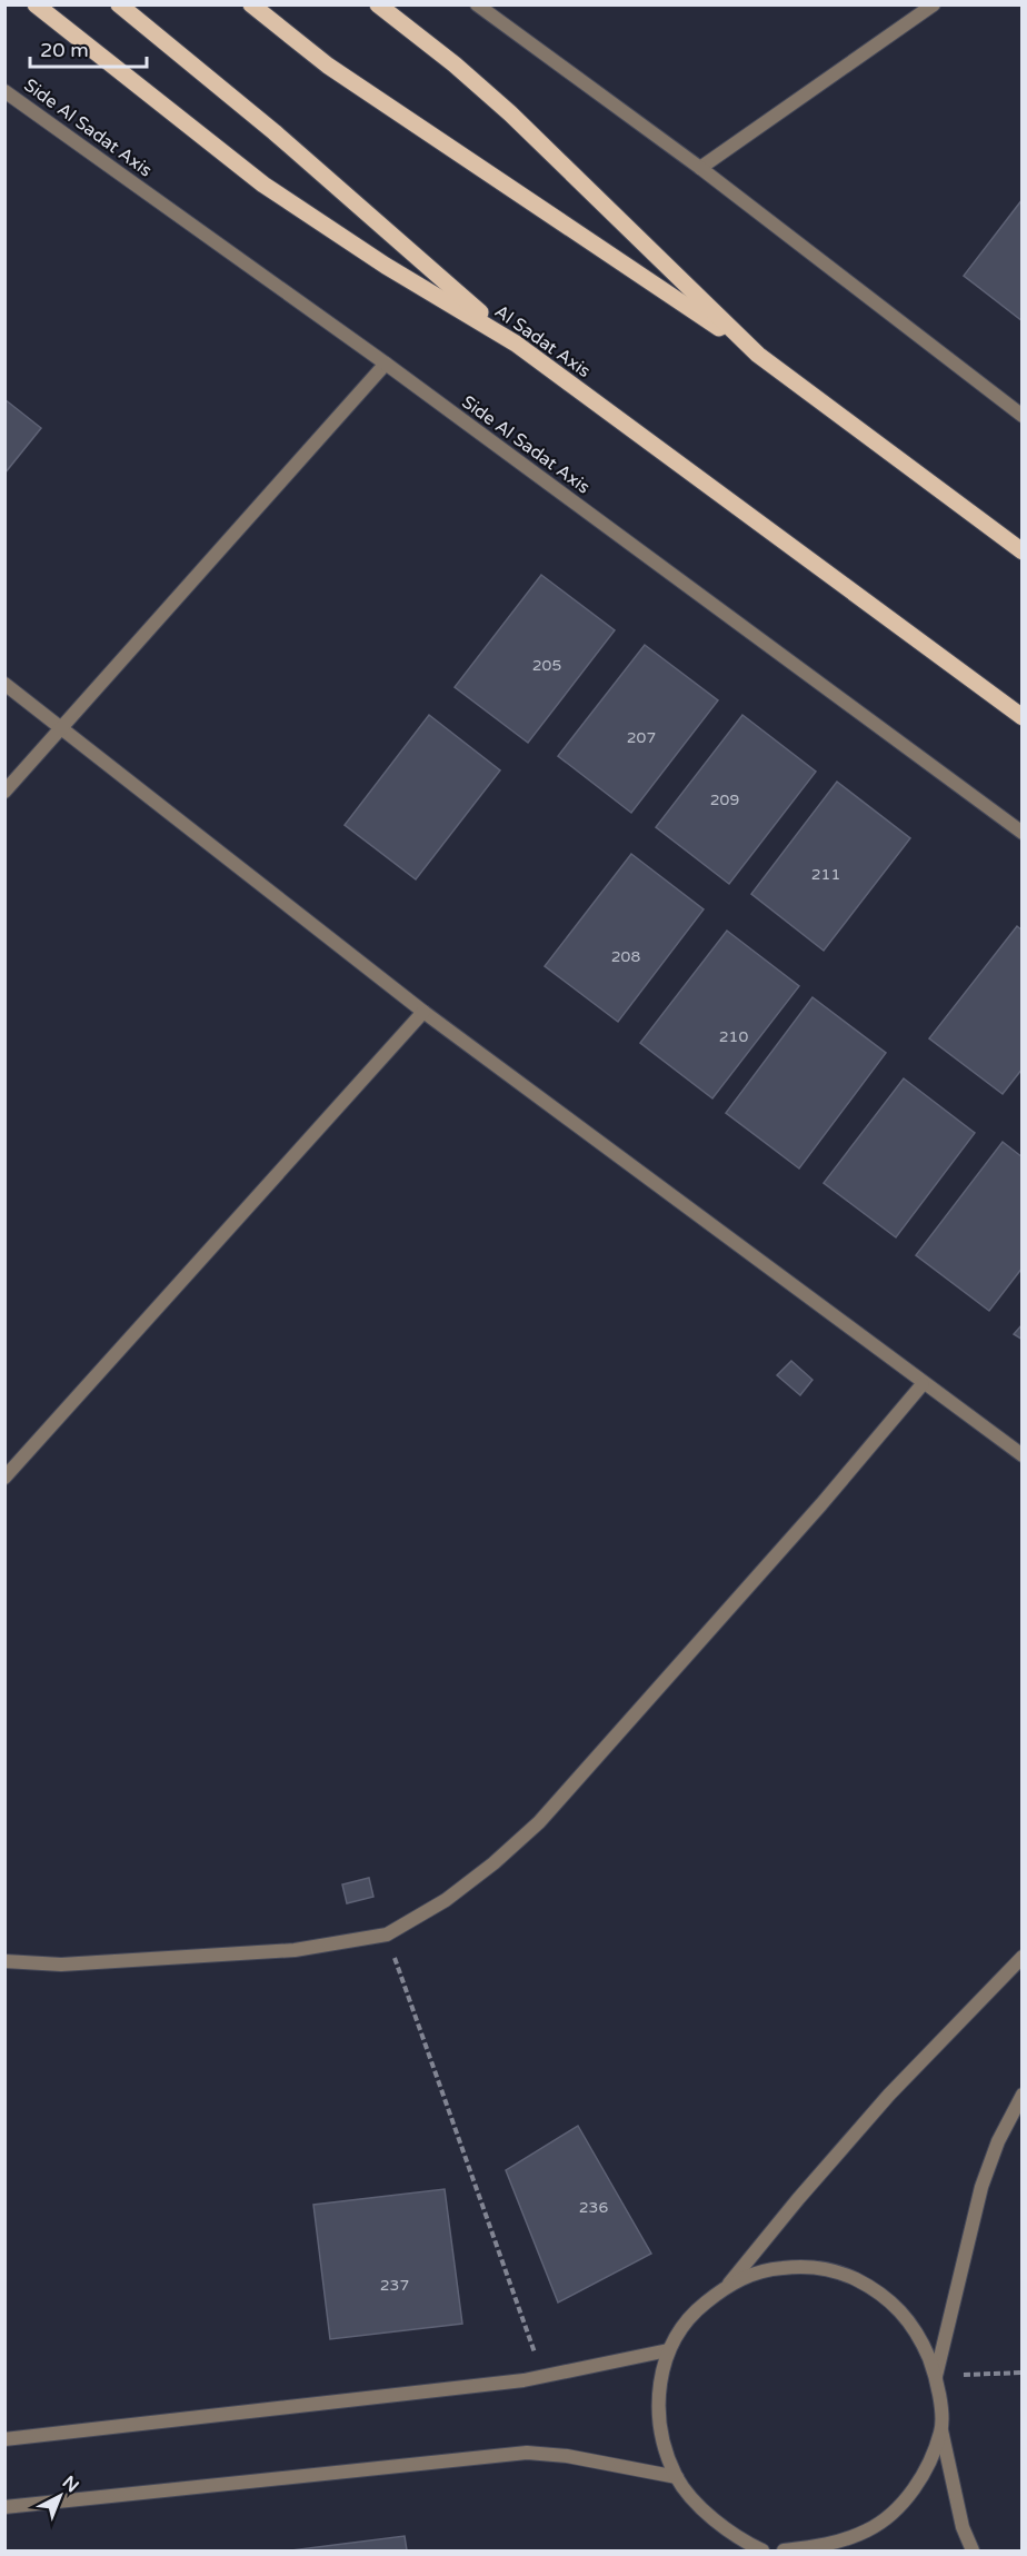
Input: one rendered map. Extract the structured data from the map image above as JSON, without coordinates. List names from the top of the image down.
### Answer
{
  "streets": {
    "main road": ["Al Sadat Axis"],
    "street": ["Side Al Sadat Axis"]
  },
  "house_numbers": [
    "205",
    "207",
    "209",
    "211",
    "208",
    "210",
    "236",
    "237"
  ],
  "scale_bar": "20 m",
  "north": "top right"
}
